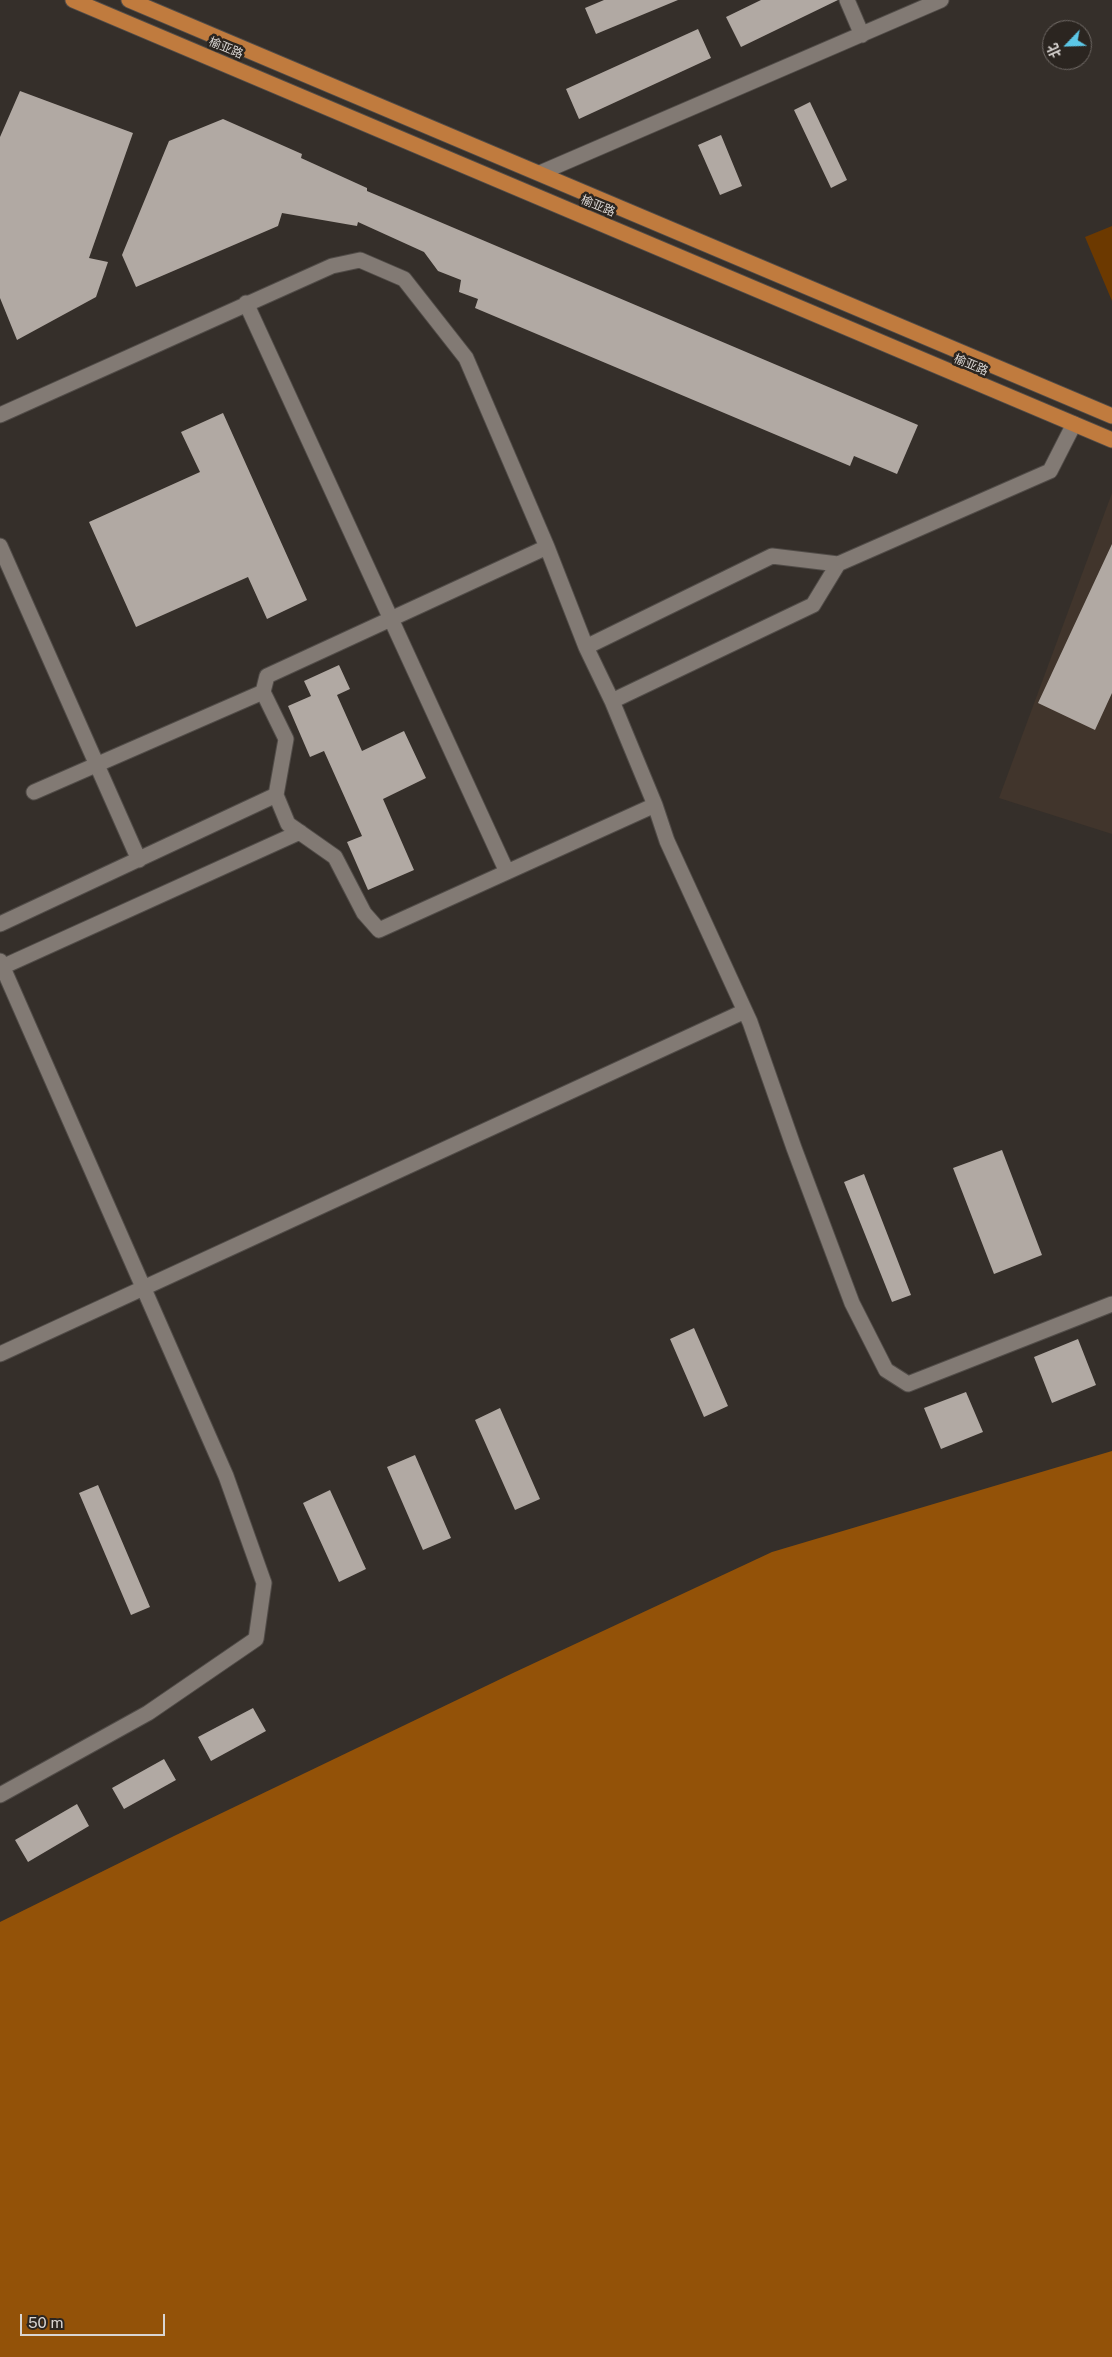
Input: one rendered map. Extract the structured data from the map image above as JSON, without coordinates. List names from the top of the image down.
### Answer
{
  "streets": {
    "highway": ["榆亚路"]
  },
  "scale_bar": "50 m",
  "north": "bottom left"
}
